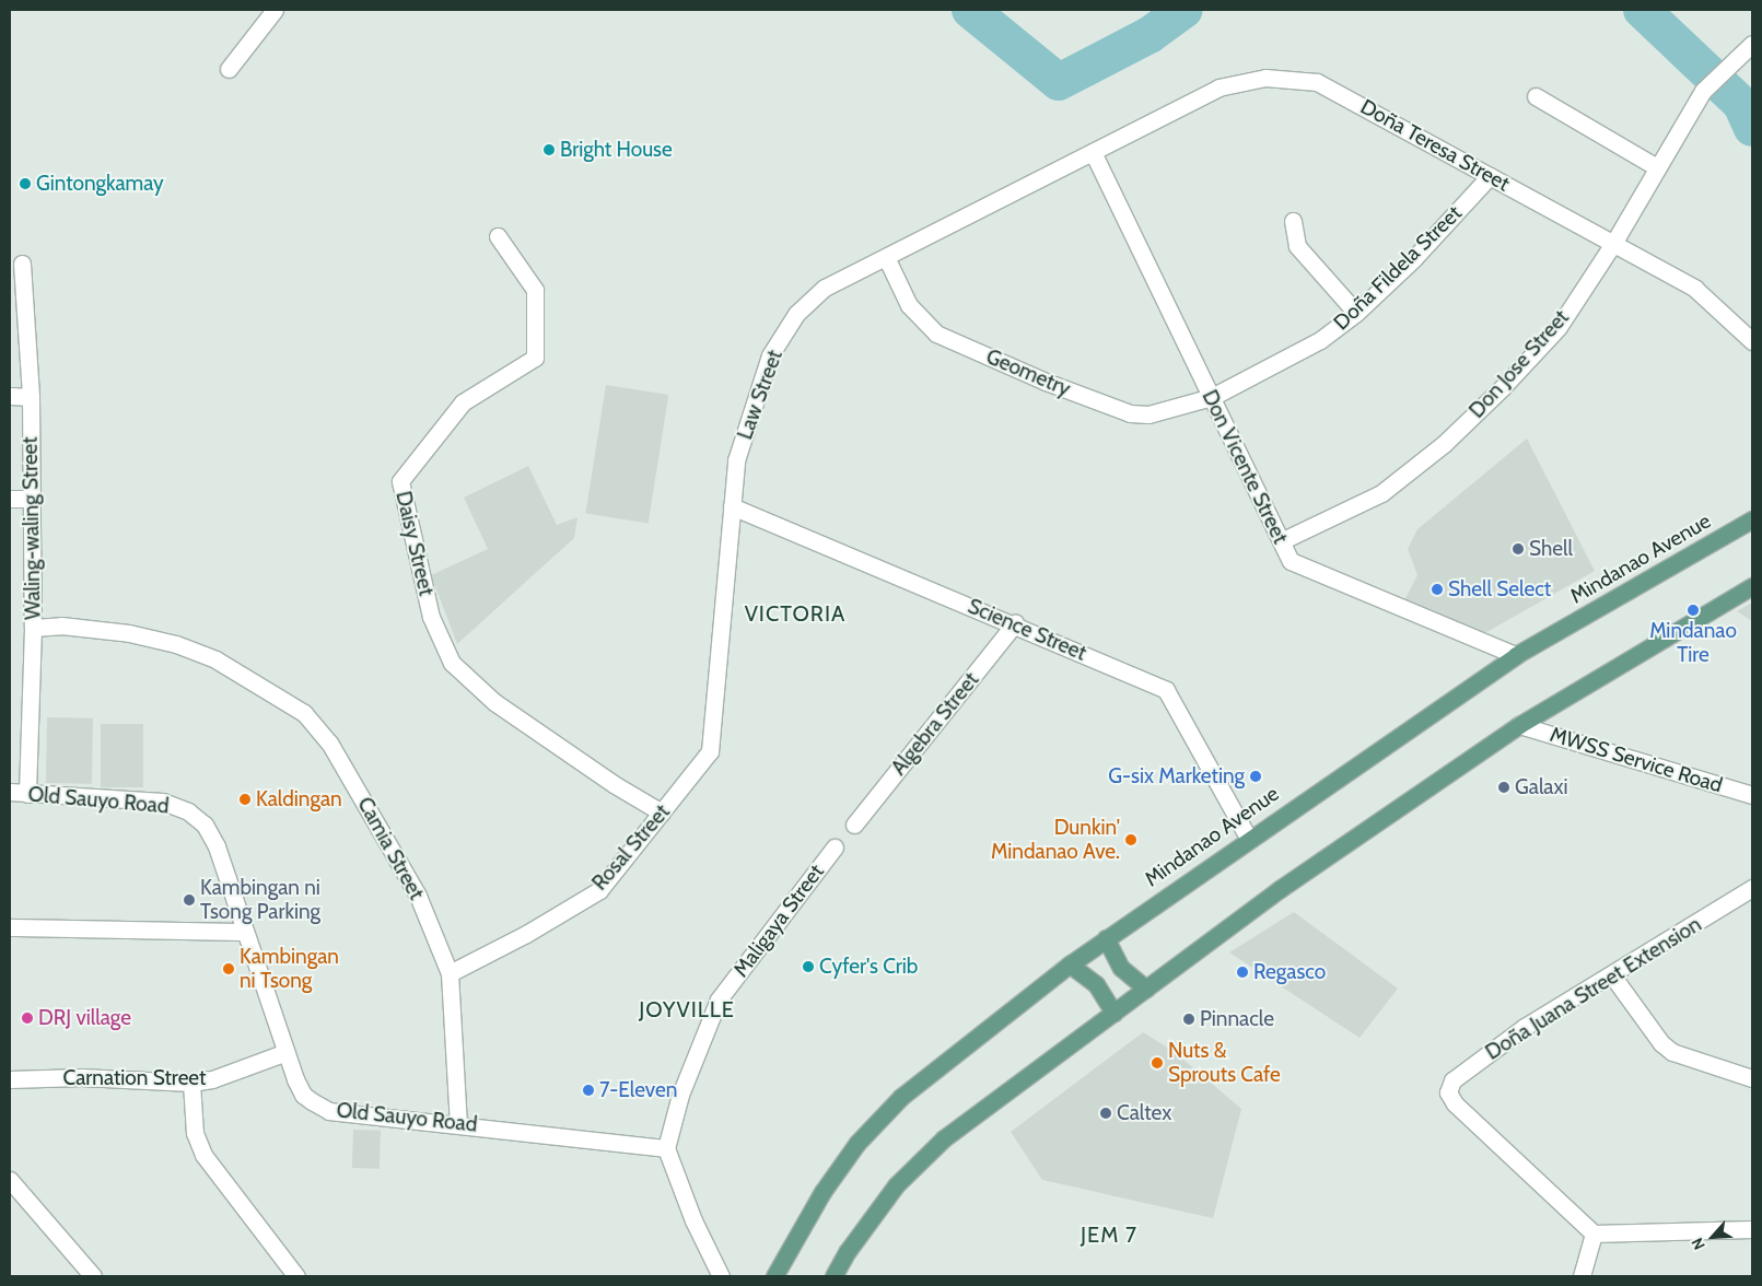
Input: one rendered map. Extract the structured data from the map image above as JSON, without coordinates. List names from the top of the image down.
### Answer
{
  "streets": {
    "main road": ["Mindanao Avenue"],
    "street": [
      "Doña Teresa Street",
      "Doña Fildela Street",
      "Don Jose Street",
      "Geometry",
      "Law Street",
      "Don Vicente Street",
      "Waling-waling Street",
      "Daisy Street",
      "Science Street",
      "Algebra Street",
      "MWSS Service Road",
      "Old Sauyo Road",
      "Rosal Street",
      "Camia Street",
      "Maligaya Street",
      "Doña Juana Street Extension",
      "Carnation Street"
    ]
  },
  "crossings": [
    ["Doña Teresa Street", "Doña Fildela Street"],
    ["Doña Teresa Street", "Don Jose Street"],
    ["Doña Teresa Street", "Law Street"],
    ["Doña Teresa Street", "Don Vicente Street"],
    ["Doña Fildela Street", "Geometry"],
    ["Doña Fildela Street", "Don Vicente Street"],
    ["Don Jose Street", "Don Vicente Street"],
    ["Geometry", "Law Street"],
    ["Geometry", "Don Vicente Street"],
    ["Law Street", "Don Vicente Street"],
    ["Law Street", "Science Street"],
    ["Law Street", "Rosal Street"],
    ["Don Vicente Street", "Mindanao Avenue"],
    ["Waling-waling Street", "Old Sauyo Road"],
    ["Waling-waling Street", "Camia Street"],
    ["Daisy Street", "Rosal Street"],
    ["Mindanao Avenue", "Science Street"],
    ["Science Street", "Algebra Street"],
    ["Old Sauyo Road", "Camia Street"],
    ["Old Sauyo Road", "Maligaya Street"],
    ["Old Sauyo Road", "Carnation Street"],
    ["Rosal Street", "Camia Street"]
  ],
  "districts": ["VICTORIA", "JOYVILLE", "JEM 7"],
  "places": [
    "Bright House",
    "Gintongkamay",
    "Shell",
    "Shell Select",
    "Mindanao Tire",
    "G-six Marketing",
    "Galaxi",
    "Kaldingan",
    "Dunkin' Mindanao Ave.",
    "Kambingan ni Tsong Parking",
    "Cyfer's Crib",
    "Kambingan ni Tsong",
    "Regasco",
    "DRJ village",
    "Pinnacle",
    "Nuts & Sprouts Cafe",
    "7-Eleven",
    "Caltex"
  ],
  "north": "bottom left"
}
